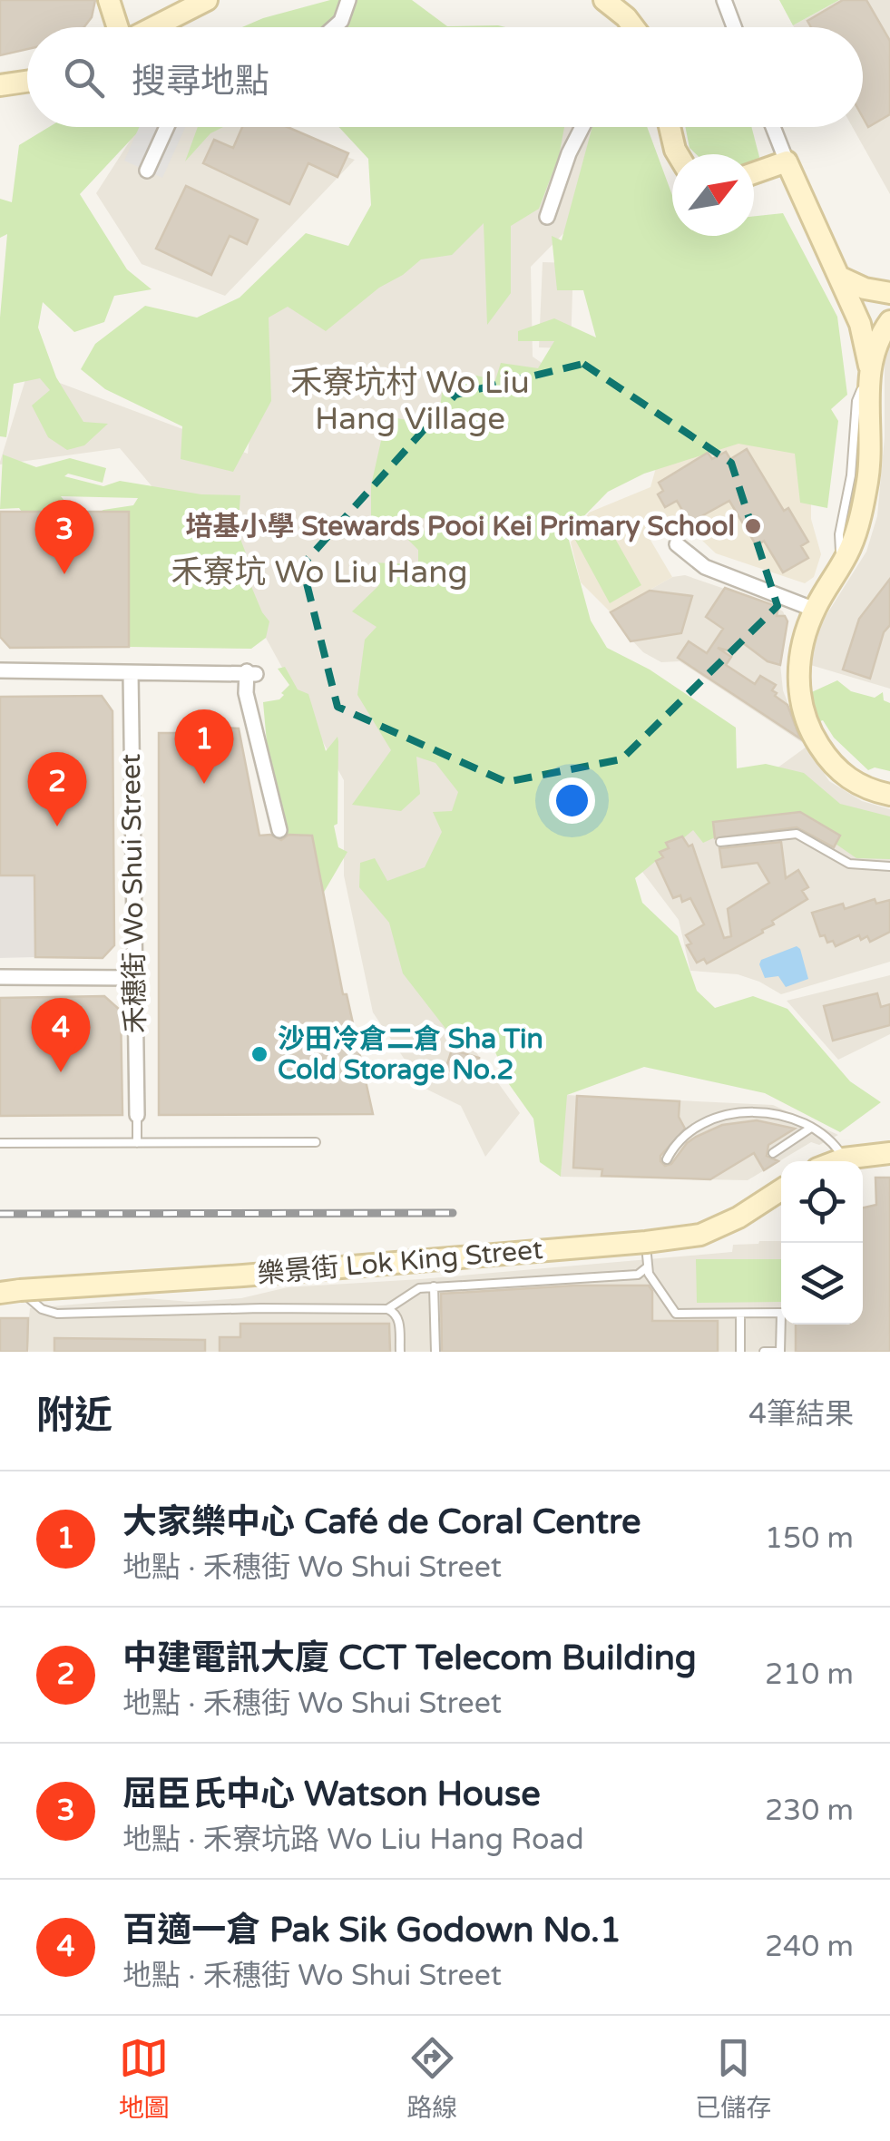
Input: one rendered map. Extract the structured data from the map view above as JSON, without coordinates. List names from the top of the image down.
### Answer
{
  "streets": {
    "street": ["禾穗街 Wo Shui Street", "樂景街 Lok King Street"]
  },
  "districts": ["禾寮坑村 Wo Liu Hang Village", "禾寮坑 Wo Liu Hang"],
  "places": ["培基小學 Stewards Pooi Kei Primary School", "沙田冷倉二倉 Sha Tin Cold Storage No.2"],
  "north": "top right",
  "page": {
    "search": "搜尋地點",
    "pins": [
      "3",
      "1",
      "2",
      "4"
    ],
    "heading": ["附近", "4筆結果"],
    "list": [
      {
        "mark": "1",
        "name": "大家樂中心 Café de Coral Centre",
        "note": "地點 · 禾穗街 Wo Shui Street",
        "value": "150 m"
      },
      {
        "mark": "2",
        "name": "中建電訊大廈 CCT Telecom Building",
        "note": "地點 · 禾穗街 Wo Shui Street",
        "value": "210 m"
      },
      {
        "mark": "3",
        "name": "屈臣氏中心 Watson House",
        "note": "地點 · 禾寮坑路 Wo Liu Hang Road",
        "value": "230 m"
      },
      {
        "mark": "4",
        "name": "百適一倉 Pak Sik Godown No.1",
        "note": "地點 · 禾穗街 Wo Shui Street",
        "value": "240 m"
      }
    ],
    "nav": ["地圖", "路線", "已儲存"]
  }
}
